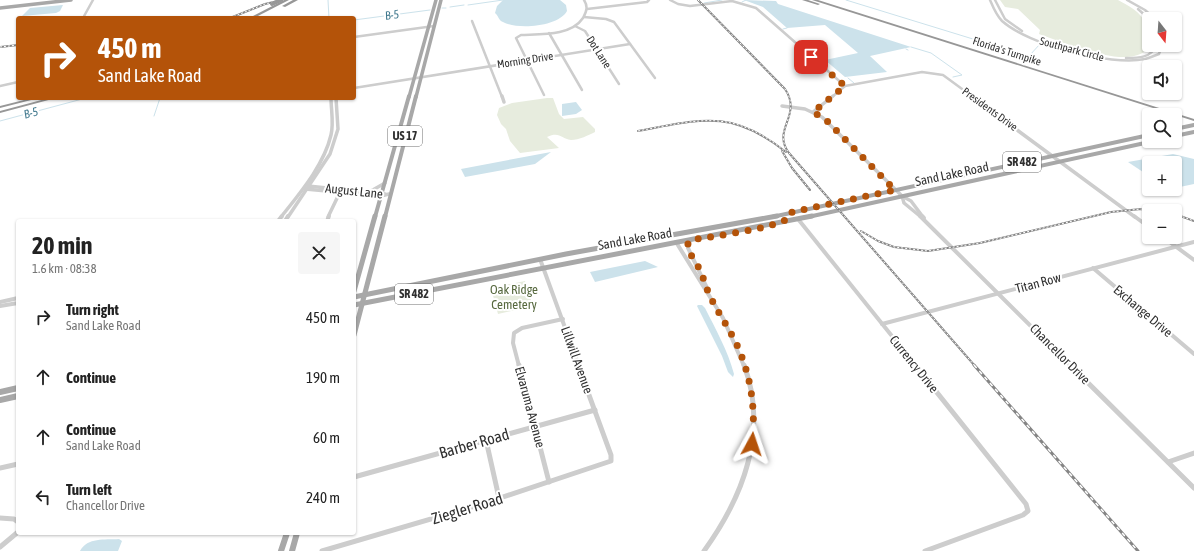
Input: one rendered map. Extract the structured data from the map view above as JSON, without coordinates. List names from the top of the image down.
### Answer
{
  "streets": {
    "highway": ["Florida's Turnpike"],
    "main road": ["US 17", "SR 482", "Sand Lake Road"],
    "street": [
      "Southpark Circle",
      "Dot Lane",
      "Morning Drive",
      "Presidents Drive",
      "August Lane",
      "Titan Row",
      "Exchange Drive",
      "Chancellor Drive",
      "Lillwill Avenue",
      "Currency Drive",
      "Elvaruma Avenue",
      "Barber Road",
      "Ziegler Road"
    ]
  },
  "crossings": [
    ["Dot Lane", "Morning Drive"],
    ["Morning Drive", "US 17"],
    ["Presidents Drive", "Sand Lake Road"],
    ["Presidents Drive", "Chancellor Drive"],
    ["US 17", "August Lane"],
    ["Sand Lake Road", "Chancellor Drive"],
    ["Sand Lake Road", "Lillwill Avenue"],
    ["Sand Lake Road", "Currency Drive"],
    ["Titan Row", "Exchange Drive"],
    ["Titan Row", "Chancellor Drive"],
    ["Titan Row", "Currency Drive"],
    ["Lillwill Avenue", "Elvaruma Avenue"],
    ["Lillwill Avenue", "Barber Road"],
    ["Lillwill Avenue", "Ziegler Road"],
    ["Elvaruma Avenue", "Barber Road"],
    ["Elvaruma Avenue", "Ziegler Road"]
  ],
  "water": ["B-5"],
  "parks": ["Oak Ridge Cemetery"],
  "north": "bottom",
  "page": {
    "map_buttons": ["+", "−"],
    "turn": ["450 m", "Sand Lake Road"],
    "heading": ["20 min", "1.6 km · 08:38"],
    "list": [
      {
        "name": "Turn right",
        "note": "Sand Lake Road",
        "value": "450 m"
      },
      {
        "name": "Continue",
        "value": "190 m"
      },
      {
        "name": "Continue",
        "note": "Sand Lake Road",
        "value": "60 m"
      },
      {
        "name": "Turn left",
        "note": "Chancellor Drive",
        "value": "240 m"
      }
    ]
  }
}
